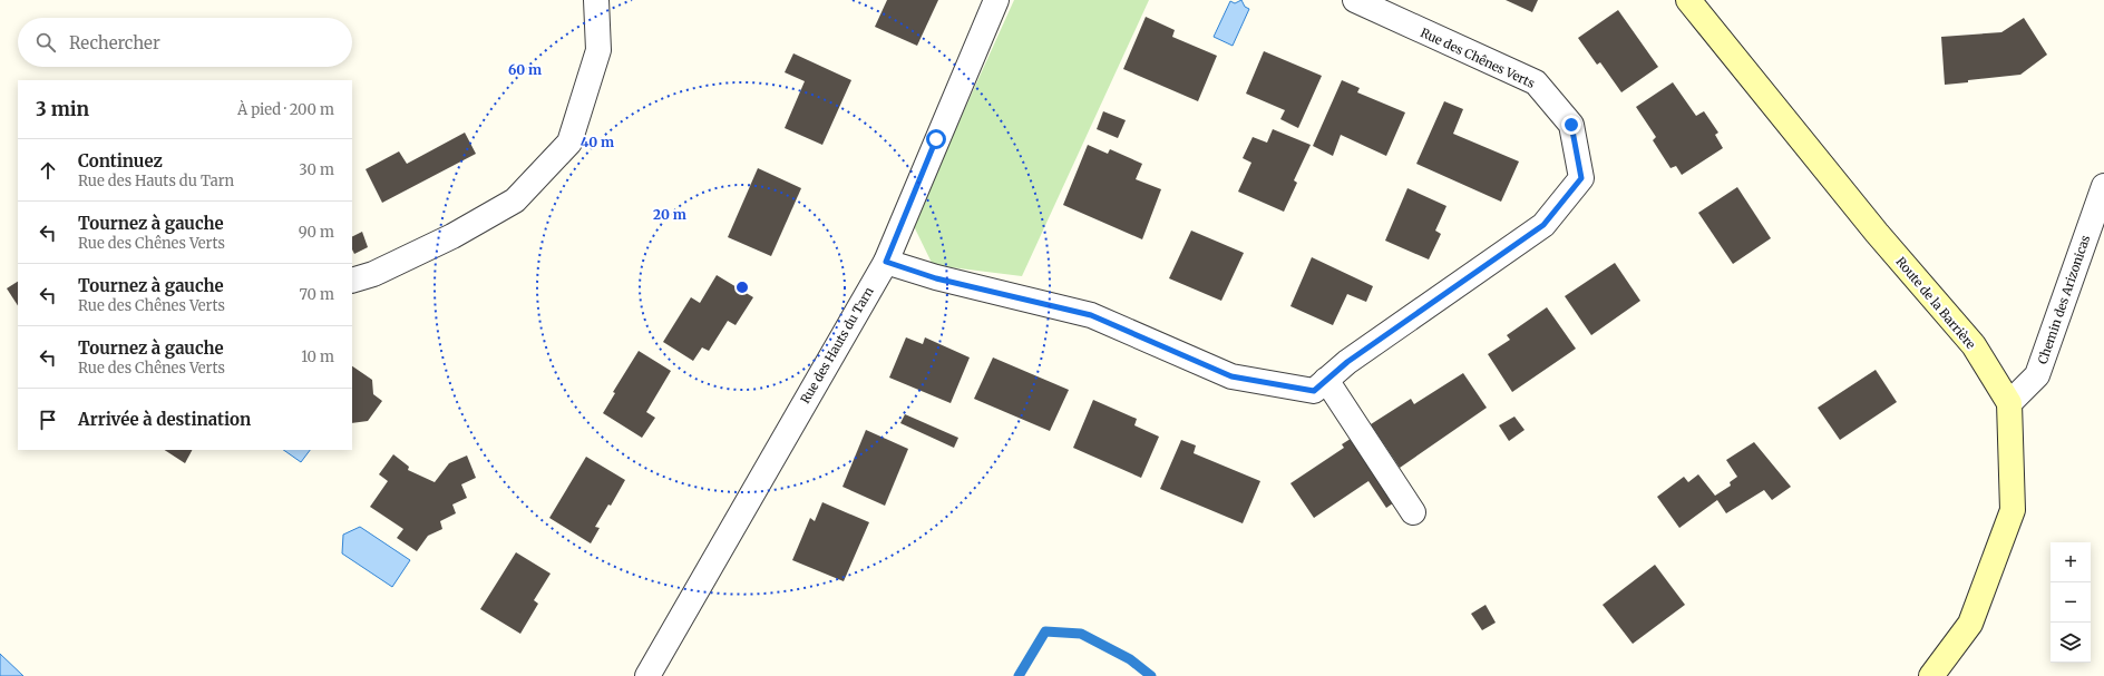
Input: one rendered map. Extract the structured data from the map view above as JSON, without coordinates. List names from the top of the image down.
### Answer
{
  "streets": {
    "street": [
      "Rue des Chênes Verts",
      "Chemin des Arizonicas",
      "Route de la Barrière",
      "Rue des Hauts du Tarn"
    ]
  },
  "crossings": [
    ["Rue des Chênes Verts", "Rue des Hauts du Tarn"],
    ["Chemin des Arizonicas", "Route de la Barrière"]
  ],
  "page": {
    "search": "Rechercher",
    "heading": ["3 min", "À pied · 200 m"],
    "list": [
      ["Continuez", "Rue des Hauts du Tarn", "30 m"],
      ["Tournez à gauche", "Rue des Chênes Verts", "90 m"],
      ["Tournez à gauche", "Rue des Chênes Verts", "70 m"],
      ["Tournez à gauche", "Rue des Chênes Verts", "10 m"],
      "Arrivée à destination"
    ],
    "map_buttons": ["+", "−"]
  },
  "rings": ["60 m", "40 m", "20 m"]
}
